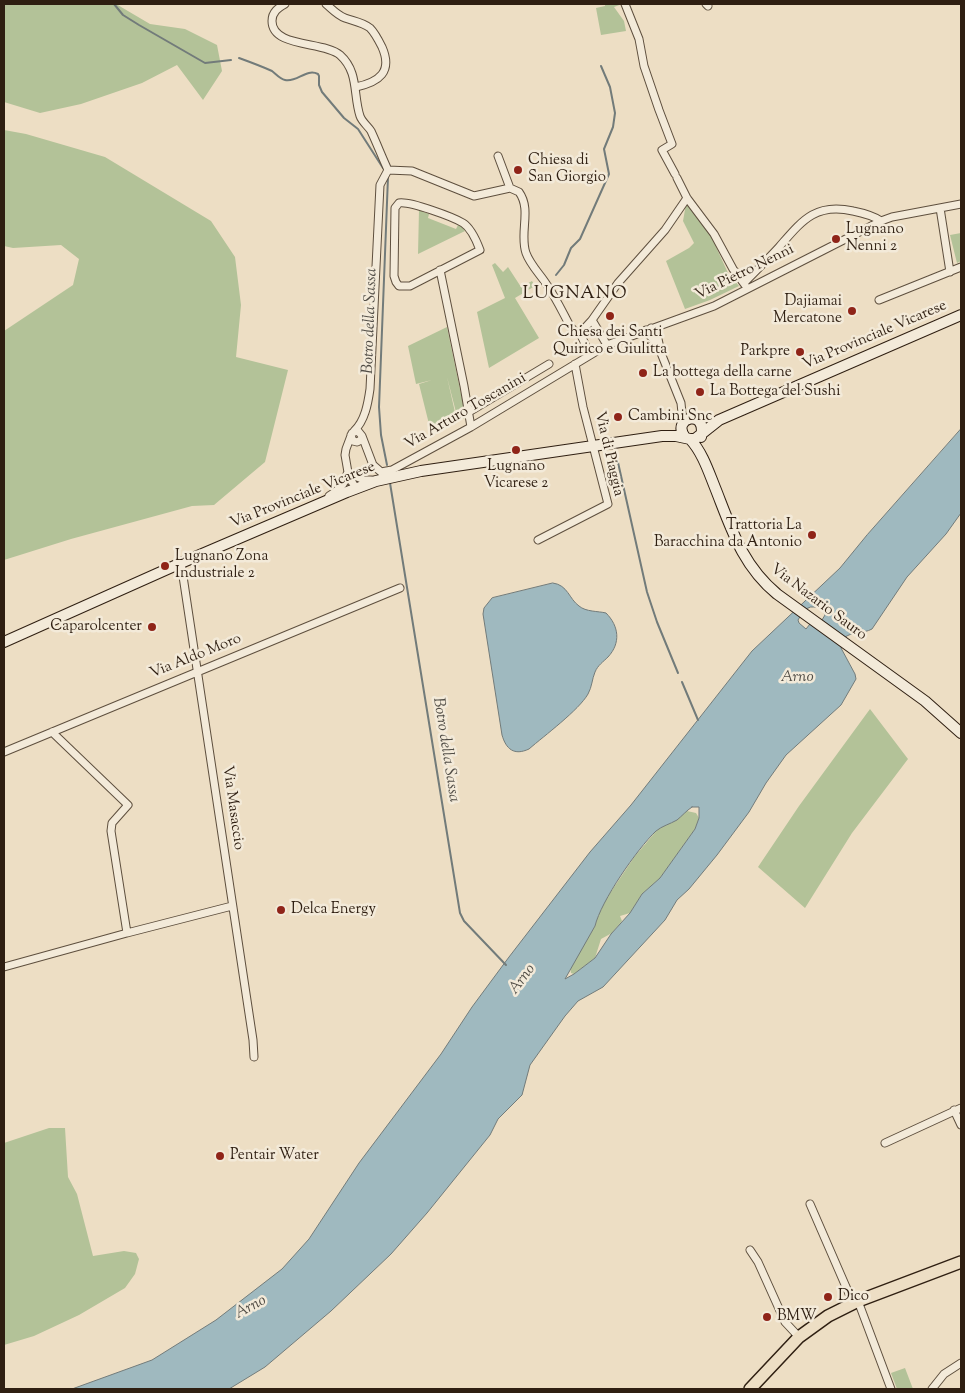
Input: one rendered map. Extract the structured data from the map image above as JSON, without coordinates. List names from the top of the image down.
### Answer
{
  "streets": {
    "main road": ["Via Provinciale Vicarese", "Via Nazario Sauro"],
    "street": [
      "Via Pietro Nenni",
      "Via Arturo Toscanini",
      "Via di Piaggia",
      "Via Aldo Moro",
      "Via Masaccio"
    ]
  },
  "crossings": [
    ["Via Pietro Nenni", "Via Arturo Toscanini"],
    ["Via Provinciale Vicarese", "Via di Piaggia"],
    ["Via Provinciale Vicarese", "Via Nazario Sauro"],
    ["Via Provinciale Vicarese", "Via Masaccio"],
    ["Via Arturo Toscanini", "Via di Piaggia"],
    ["Via Aldo Moro", "Via Masaccio"]
  ],
  "districts": ["LUGNANO"],
  "water": ["Botro della Sassa", "Arno"],
  "places": [
    "Chiesa di San Giorgio",
    "Lugnano Nenni 2",
    "Dajiamai Mercatone",
    "Chiesa dei Santi Quirico e Giulitta",
    "Parkpre",
    "La bottega della carne",
    "La Bottega del Sushi",
    "Cambini Snc",
    "Lugnano Vicarese 2",
    "Trattoria La Baracchina da Antonio",
    "Lugnano Zona Industriale 2",
    "Caparolcenter",
    "Delca Energy",
    "Pentair Water",
    "Dico",
    "BMW"
  ]
}
